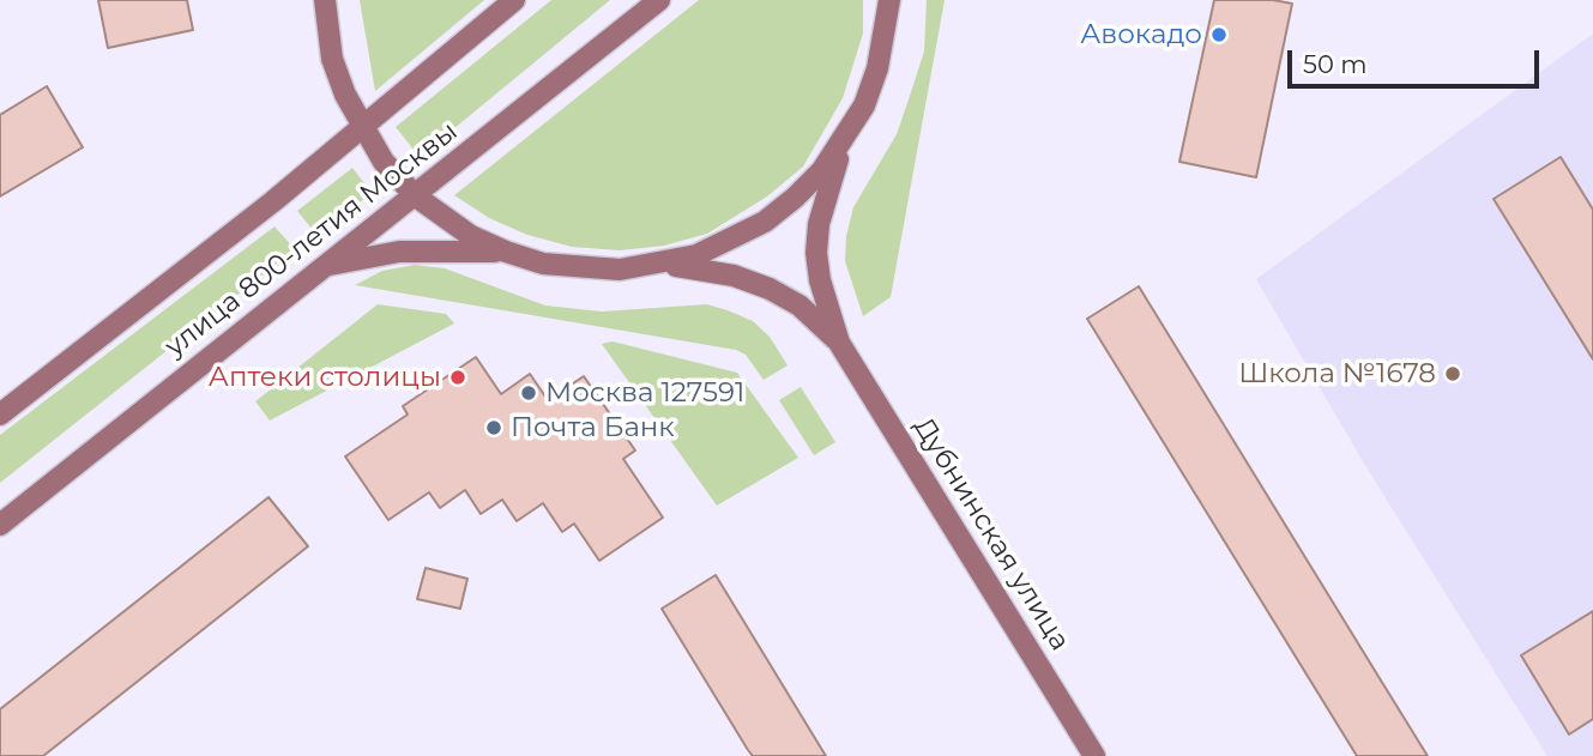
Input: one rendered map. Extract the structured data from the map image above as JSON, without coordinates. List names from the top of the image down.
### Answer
{
  "streets": {
    "main road": ["улица 800-летия Москвы", "Дубнинская улица"]
  },
  "places": [
    "Авокадо",
    "Школа №1678",
    "Аптеки столицы",
    "Москва 127591",
    "Почта Банк"
  ],
  "scale_bar": "50 m"
}
